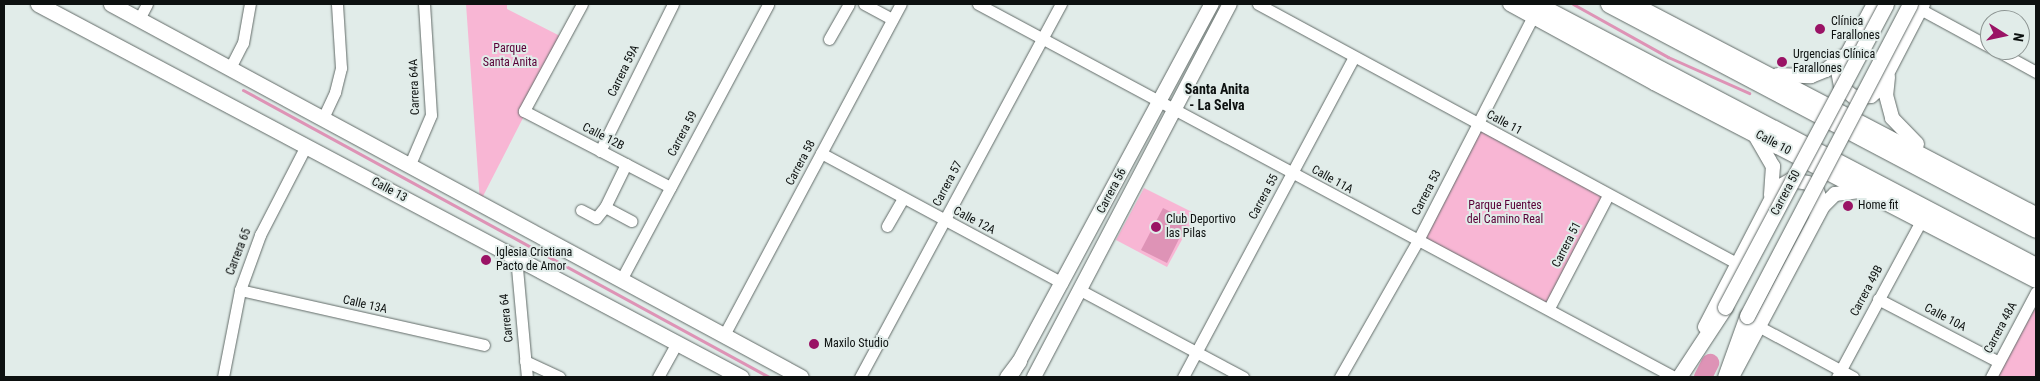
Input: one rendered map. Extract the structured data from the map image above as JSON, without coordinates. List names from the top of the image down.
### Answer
{
  "streets": {
    "main road": ["Calle 10", "Calle 13", "Carrera 50"],
    "street": [
      "Carrera 59A",
      "Carrera 64A",
      "Calle 11",
      "Carrera 59",
      "Calle 12B",
      "Carrera 58",
      "Calle 11A",
      "Carrera 57",
      "Carrera 56",
      "Carrera 53",
      "Carrera 55",
      "Calle 12A",
      "Carrera 51",
      "Carrera 65",
      "Carrera 49B",
      "Calle 13A",
      "Carrera 64",
      "Calle 10A",
      "Carrera 48A"
    ]
  },
  "crossings": [
    ["Carrera 59A", "Calle 12B"],
    ["Calle 11", "Carrera 53"],
    ["Calle 11", "Carrera 50"],
    ["Calle 11", "Carrera 55"],
    ["Calle 11", "Carrera 51"],
    ["Carrera 59", "Calle 12B"],
    ["Calle 10", "Carrera 53"],
    ["Calle 10", "Carrera 49B"],
    ["Carrera 58", "Calle 12A"],
    ["Calle 11A", "Carrera 57"],
    ["Calle 11A", "Carrera 56"],
    ["Calle 11A", "Carrera 53"],
    ["Calle 11A", "Carrera 55"],
    ["Calle 11A", "Carrera 51"],
    ["Carrera 57", "Calle 12A"],
    ["Calle 13", "Carrera 65"],
    ["Calle 13", "Carrera 64"],
    ["Carrera 56", "Calle 12A"],
    ["Carrera 65", "Calle 13A"],
    ["Carrera 49B", "Calle 10A"],
    ["Calle 10A", "Carrera 48A"]
  ],
  "districts": ["Santa Anita - La Selva"],
  "parks": ["Parque Santa Anita", "Parque Fuentes del Camino Real"],
  "places": [
    "Clínica Farallones",
    "Urgencias Clínica Farallones",
    "Home fit",
    "Club Deportivo las Pilas",
    "Iglesia Cristiana Pacto de Amor",
    "Maxilo Studio"
  ],
  "north": "right"
}
